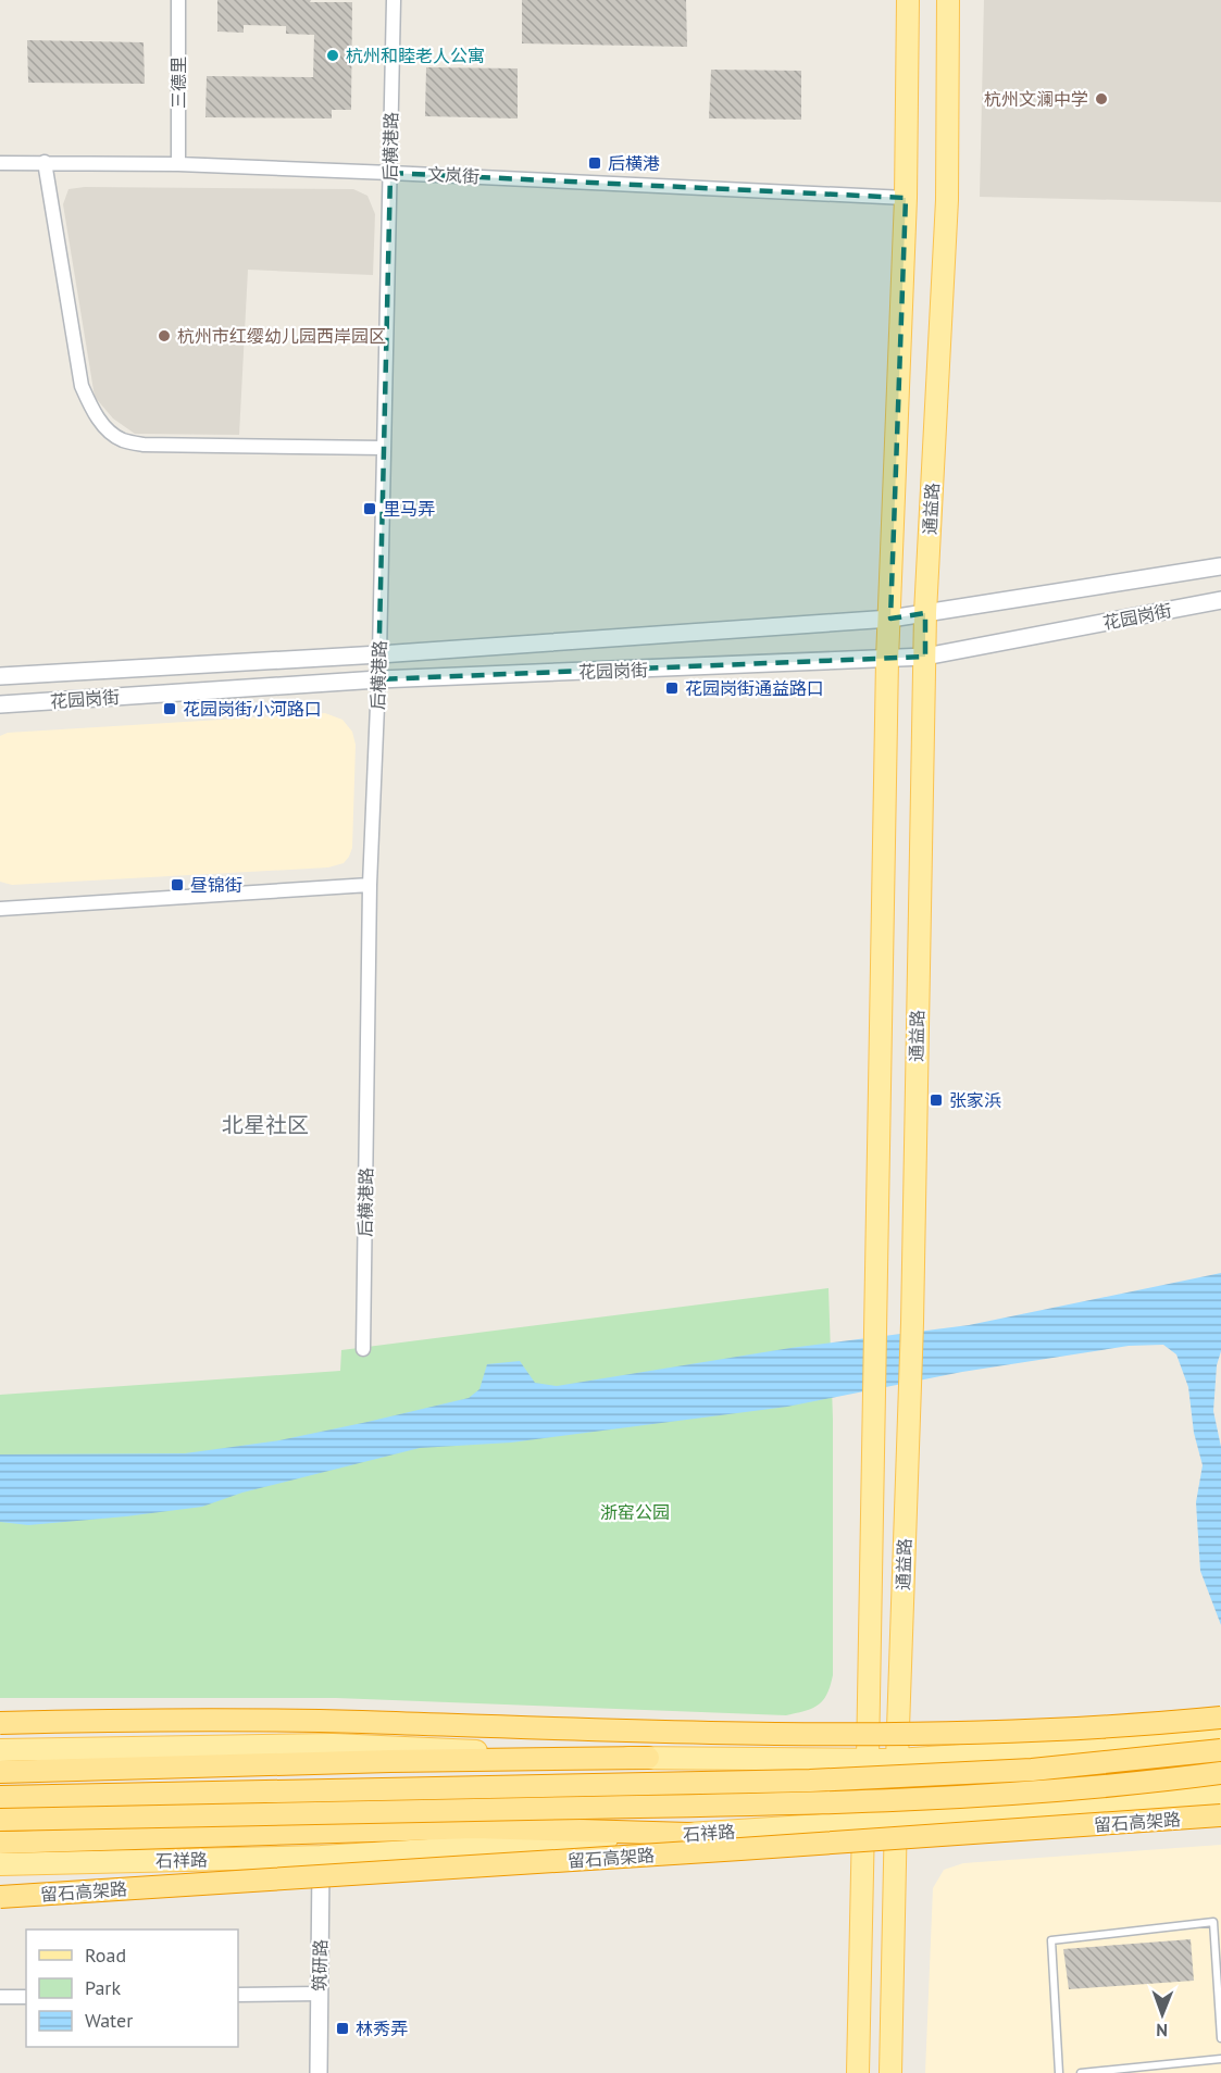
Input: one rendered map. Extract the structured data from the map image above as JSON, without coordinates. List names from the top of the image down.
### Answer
{
  "streets": {
    "highway": ["留石高架路"],
    "main road": ["通益路", "石祥路"],
    "street": [
      "三德里",
      "后横港路",
      "文岚街",
      "花园岗街",
      "筑研路"
    ]
  },
  "crossings": [
    ["三德里", "文岚街"],
    ["后横港路", "文岚街"],
    ["后横港路", "花园岗街"],
    ["文岚街", "通益路"],
    ["通益路", "花园岗街"],
    ["通益路", "石祥路"],
    ["石祥路", "筑研路"]
  ],
  "districts": ["北星社区"],
  "parks": ["浙窑公园"],
  "places": {
    "other": ["杭州和睦老人公寓", "杭州文澜中学", "杭州市红缨幼儿园西岸园区"],
    "transit": [
      "后横港",
      "里马弄",
      "花园岗街通益路口",
      "花园岗街小河路口",
      "昼锦街",
      "张家浜",
      "林秀弄"
    ]
  },
  "legend": ["Road", "Park", "Water"],
  "north": "bottom"
}
